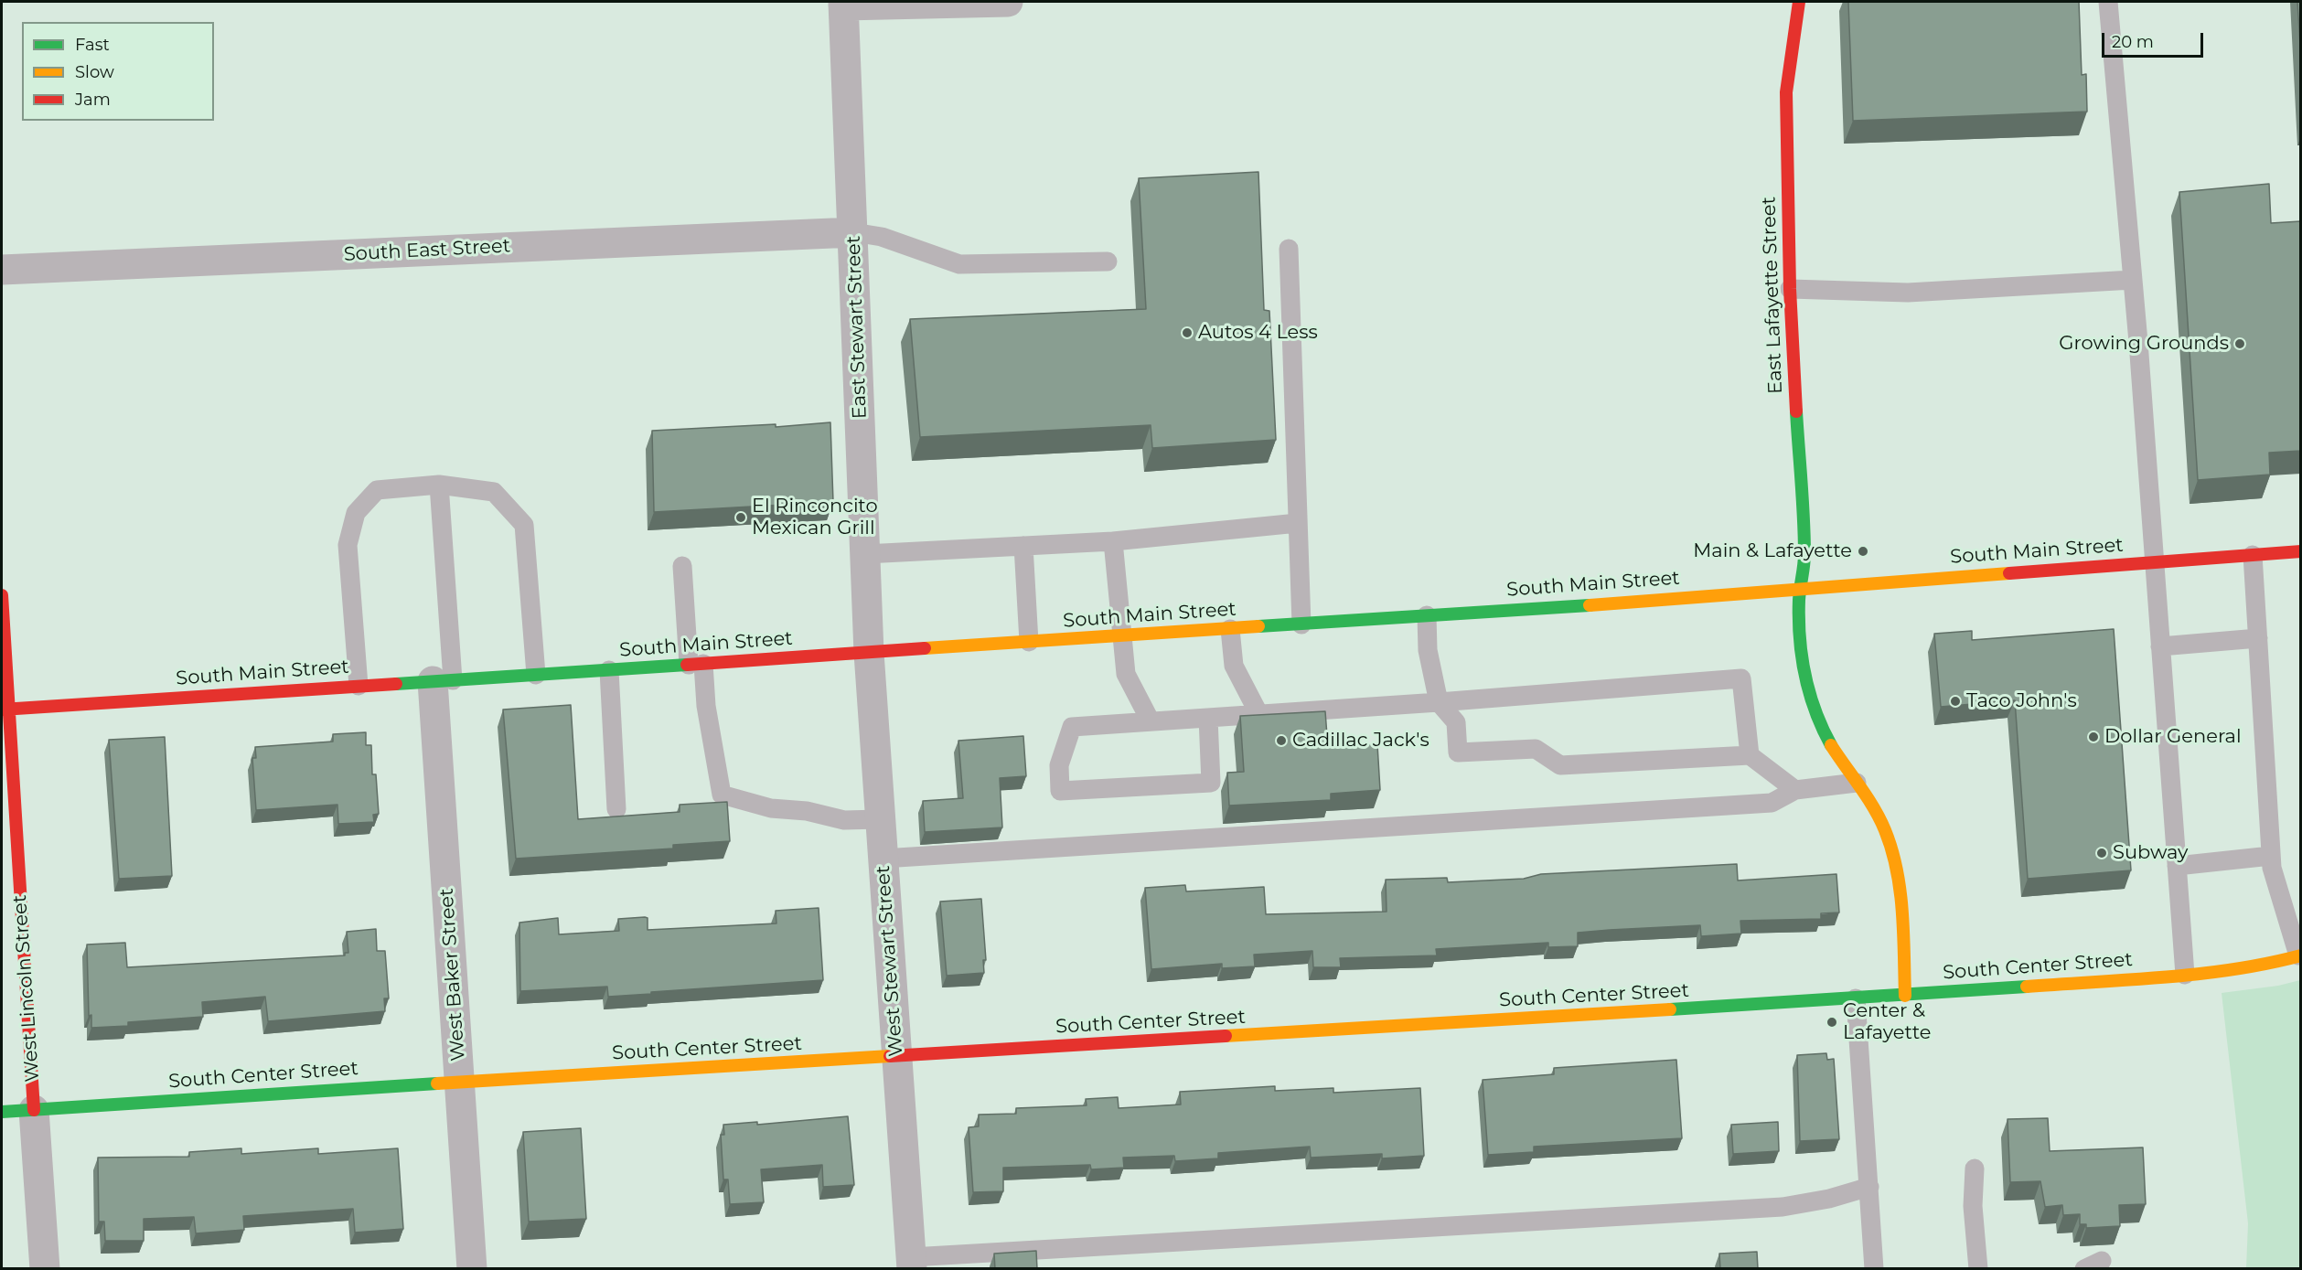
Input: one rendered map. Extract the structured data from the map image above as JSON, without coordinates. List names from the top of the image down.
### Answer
{
  "streets": {
    "main road": [
      "East Lafayette Street",
      "South Main Street",
      "South Center Street",
      "West Lincoln Street"
    ],
    "street": [
      "South East Street",
      "East Stewart Street",
      "West Stewart Street",
      "West Baker Street"
    ]
  },
  "crossings": [
    ["South East Street", "East Stewart Street"],
    ["East Lafayette Street", "South Main Street"],
    ["East Lafayette Street", "South Center Street"],
    ["East Stewart Street", "South Main Street"],
    ["East Stewart Street", "West Stewart Street"],
    ["South Main Street", "West Stewart Street"],
    ["South Main Street", "West Baker Street"],
    ["South Main Street", "West Lincoln Street"],
    ["West Stewart Street", "South Center Street"],
    ["South Center Street", "West Baker Street"],
    ["South Center Street", "West Lincoln Street"]
  ],
  "places": [
    "Autos 4 Less",
    "Growing Grounds",
    "El Rinconcito Mexican Grill",
    "Main & Lafayette",
    "Taco John's",
    "Dollar General",
    "Cadillac Jack's",
    "Subway",
    "Center & Lafayette"
  ],
  "legend": ["Fast", "Slow", "Jam"],
  "scale_bar": "20 m"
}
